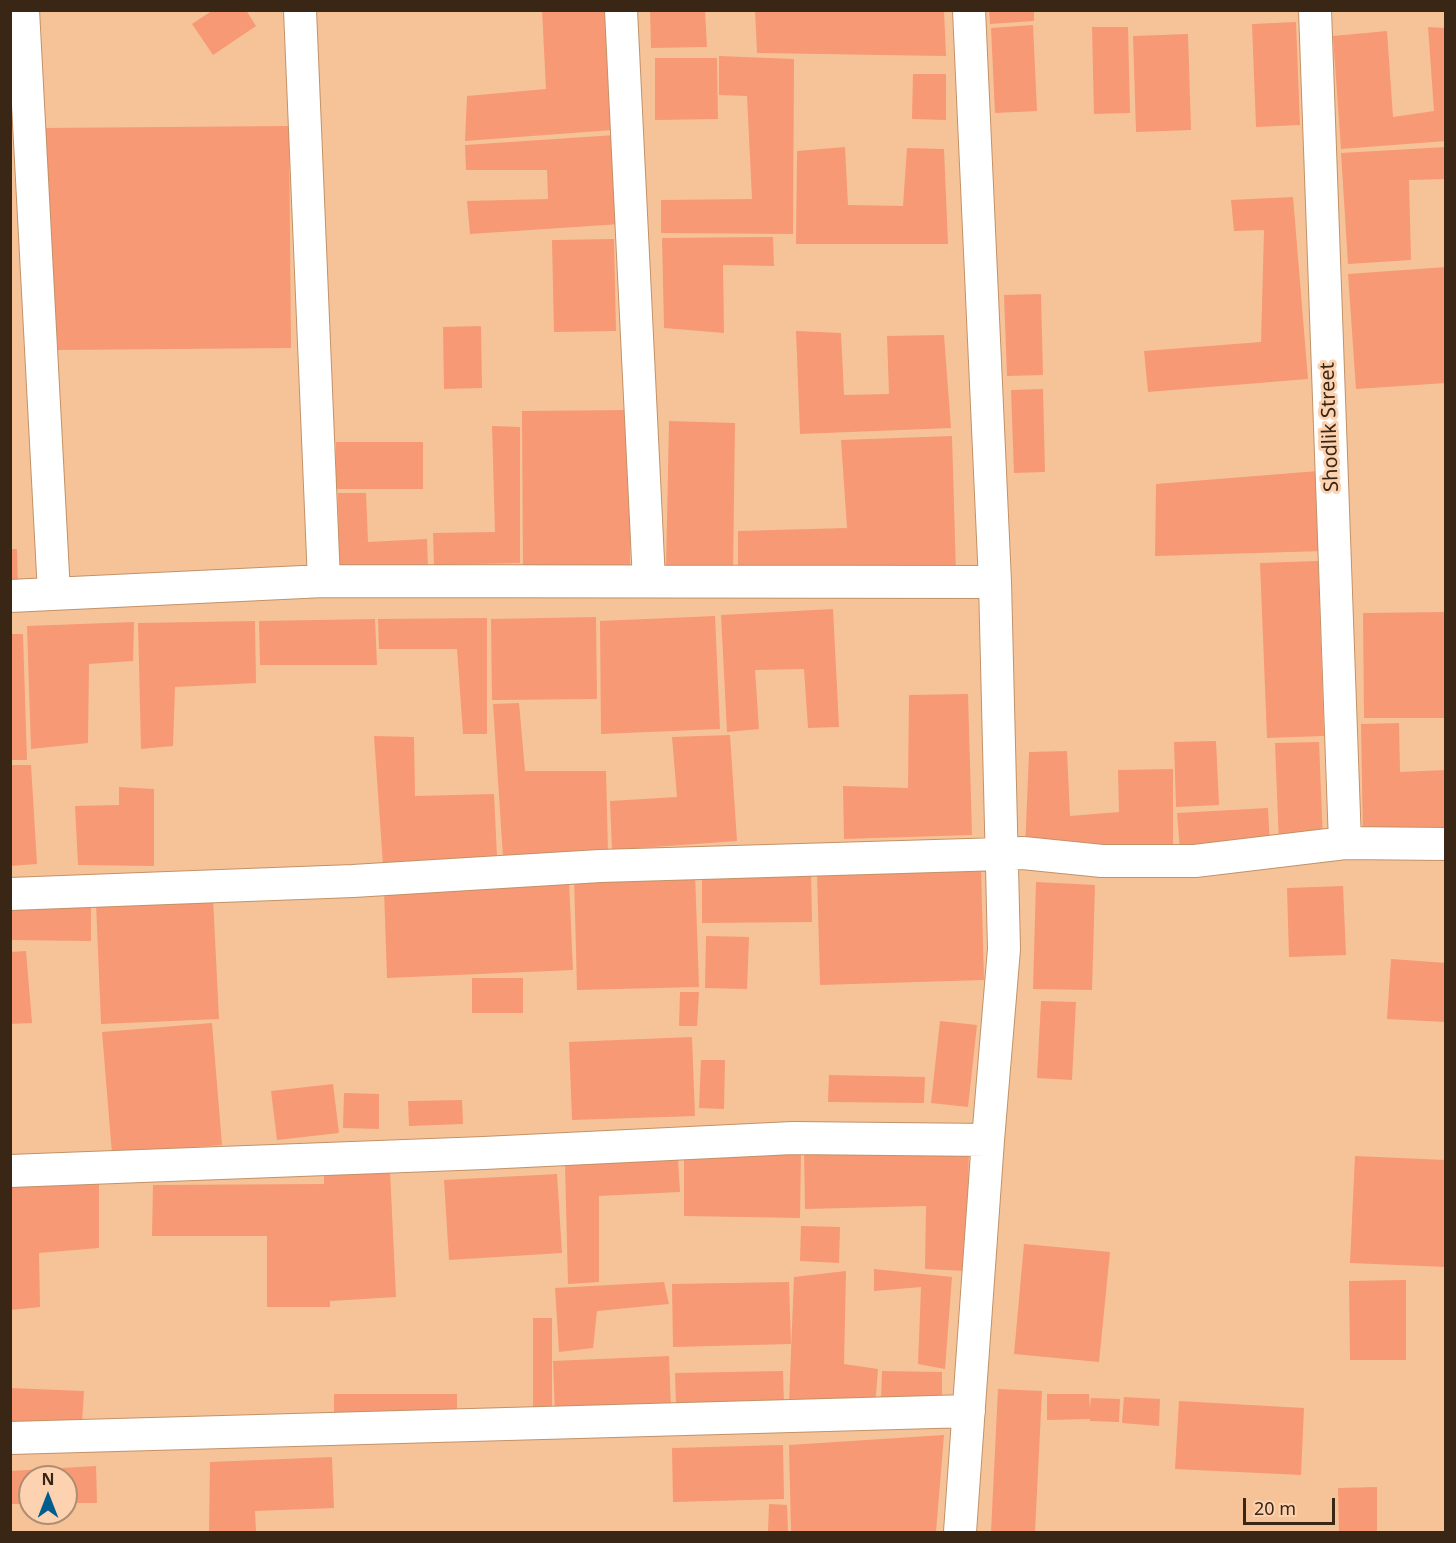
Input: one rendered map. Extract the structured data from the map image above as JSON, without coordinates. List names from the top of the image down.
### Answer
{
  "streets": {
    "street": ["Shodlik Street"]
  },
  "scale_bar": "20 m",
  "north": "top"
}
